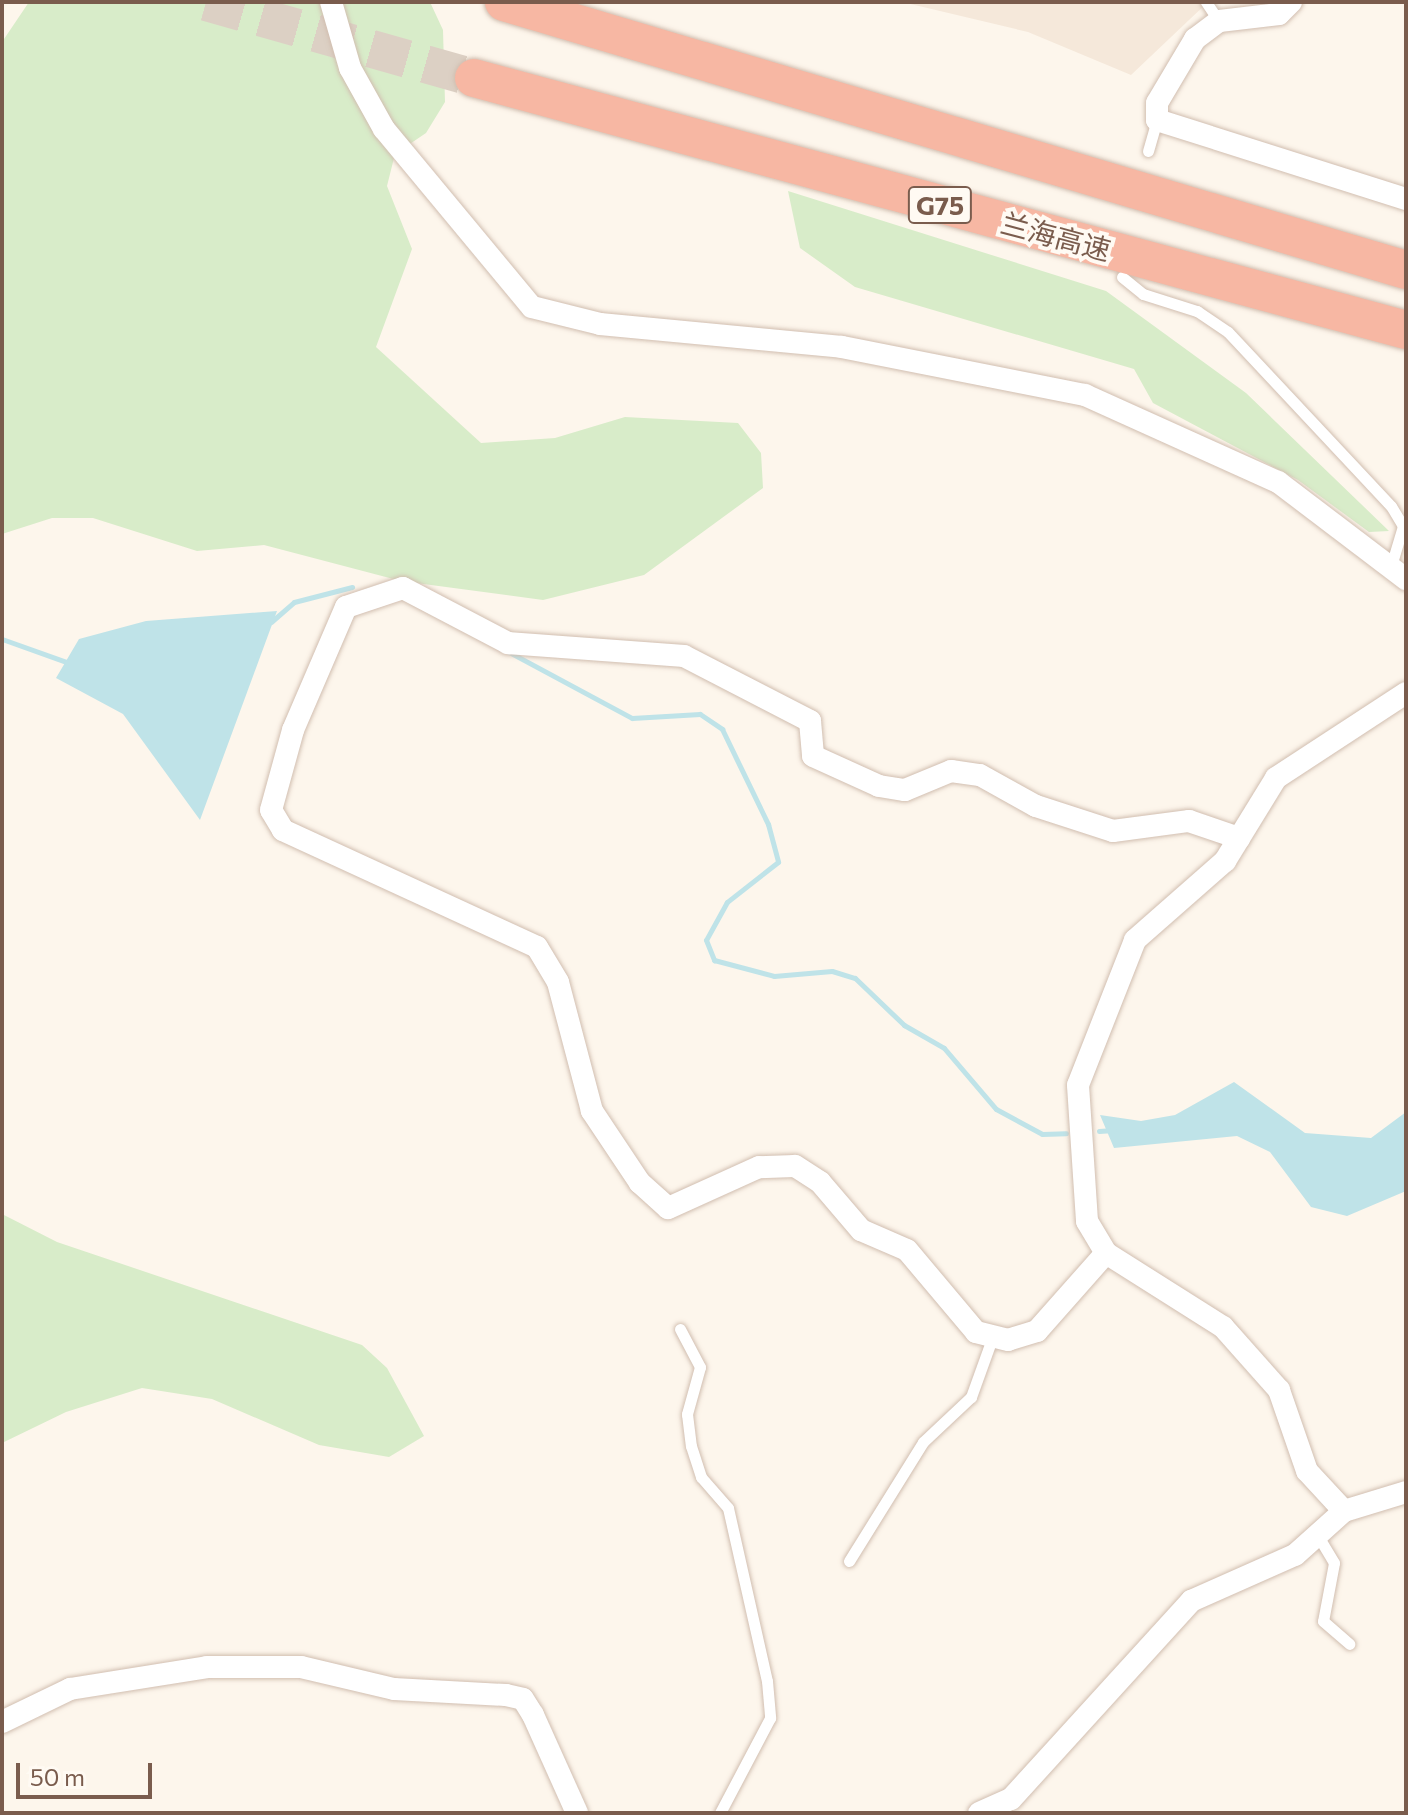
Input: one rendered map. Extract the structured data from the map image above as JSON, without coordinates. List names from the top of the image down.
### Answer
{
  "streets": {
    "highway": ["G75", "兰海高速"]
  },
  "scale_bar": "50 m"
}
